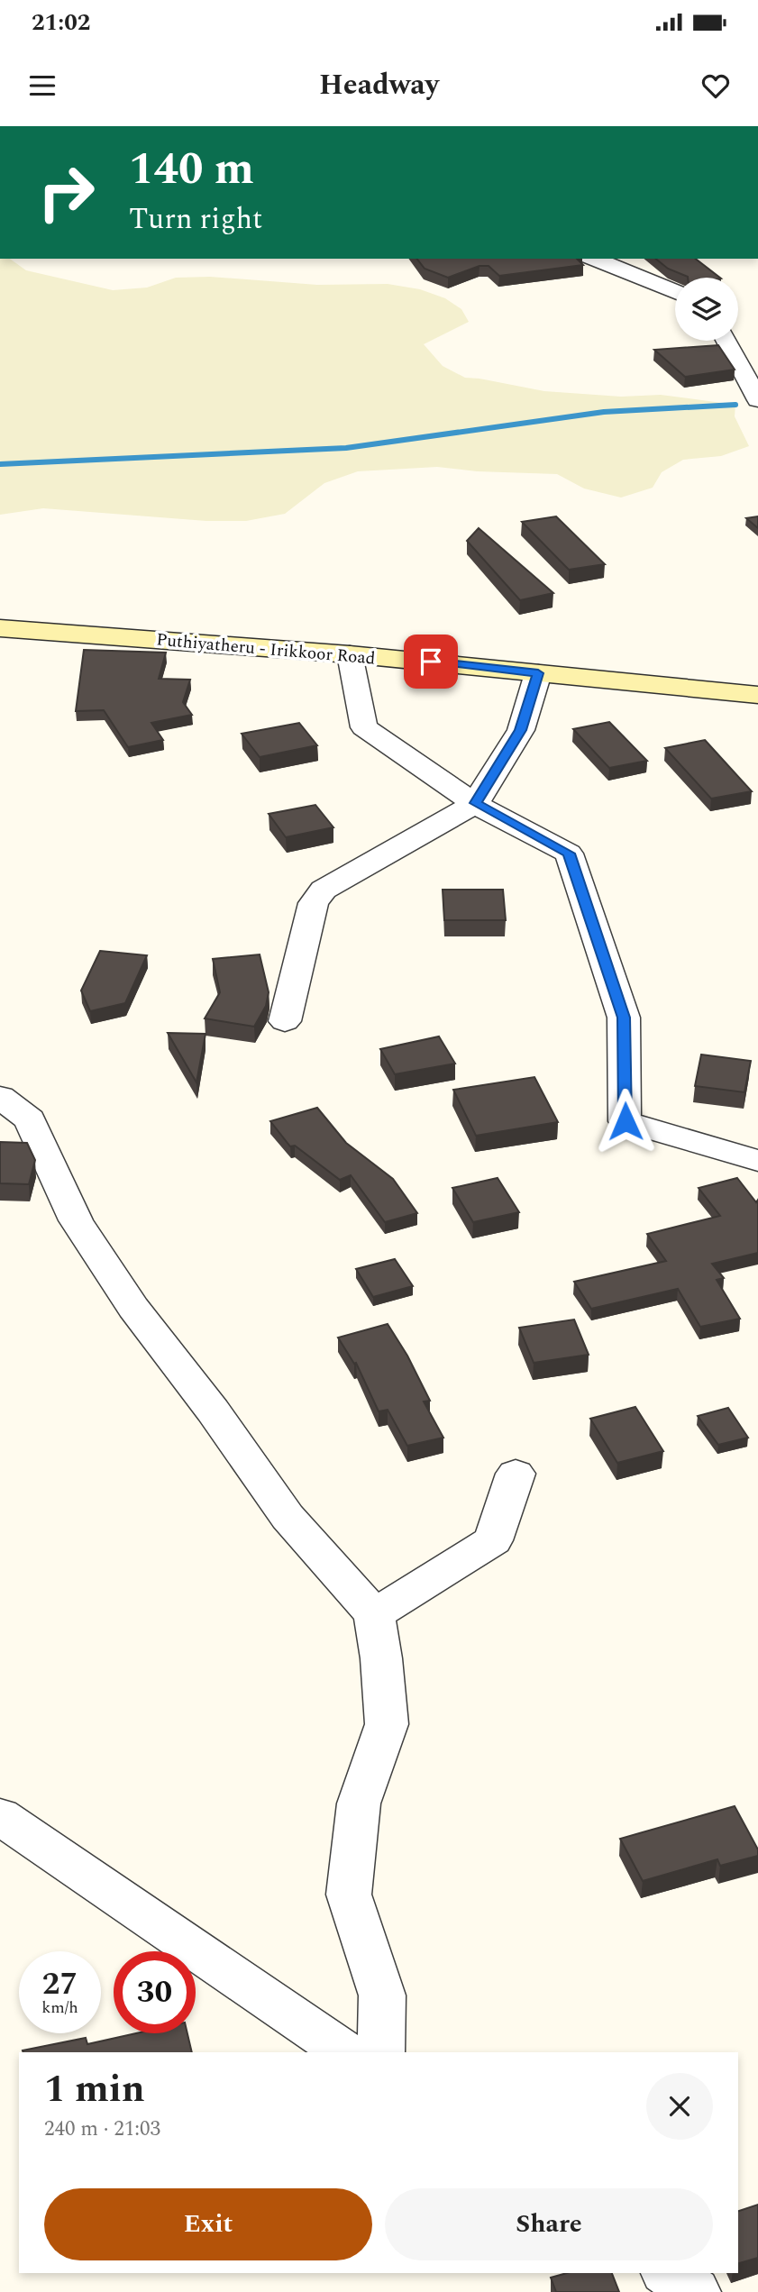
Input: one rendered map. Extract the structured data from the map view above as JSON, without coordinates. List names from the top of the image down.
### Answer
{
  "streets": {
    "main road": ["Puthiyatheru - Irikkoor Road"]
  },
  "page": {
    "status": "21:02",
    "header": "Headway",
    "turn": ["140 m", "Turn right"],
    "speed": "27 km/h",
    "limit": "30",
    "heading": ["1 min", "240 m · 21:03"],
    "buttons": ["Exit", "Share"]
  }
}
